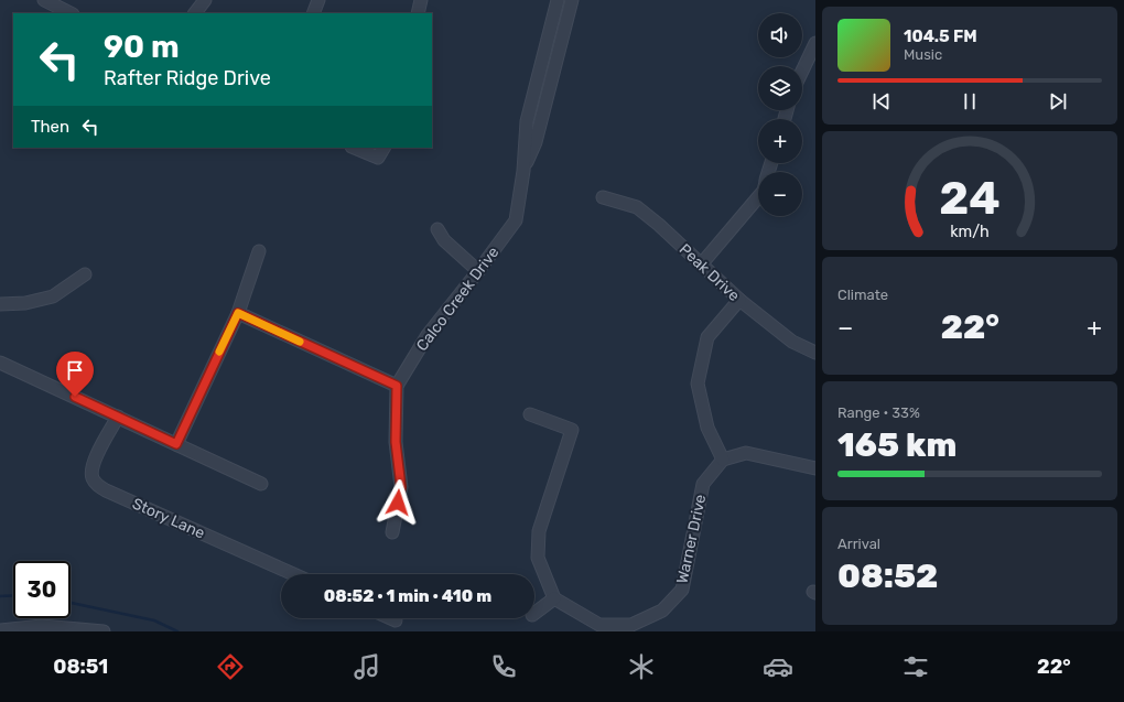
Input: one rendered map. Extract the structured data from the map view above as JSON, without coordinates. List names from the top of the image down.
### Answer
{
  "streets": {
    "street": [
      "Peak Drive",
      "Calco Creek Drive",
      "Story Lane",
      "Warner Drive"
    ]
  },
  "page": {
    "map_buttons": ["+", "−"],
    "turn": ["90 m", "Rafter Ridge Drive"],
    "song": ["104.5 FM", "Music"],
    "then": "Then",
    "tile": [
      "Climate",
      ["Range · 33%", "165 km"],
      ["Arrival", "08:52"]
    ],
    "heat": ["−", "22°", "+"],
    "limit": "30",
    "trip": "08:52 · 1 min · 410 m",
    "tabs": ["08:51", "22°"],
    "gauge": ["24", "km/h"]
  }
}
